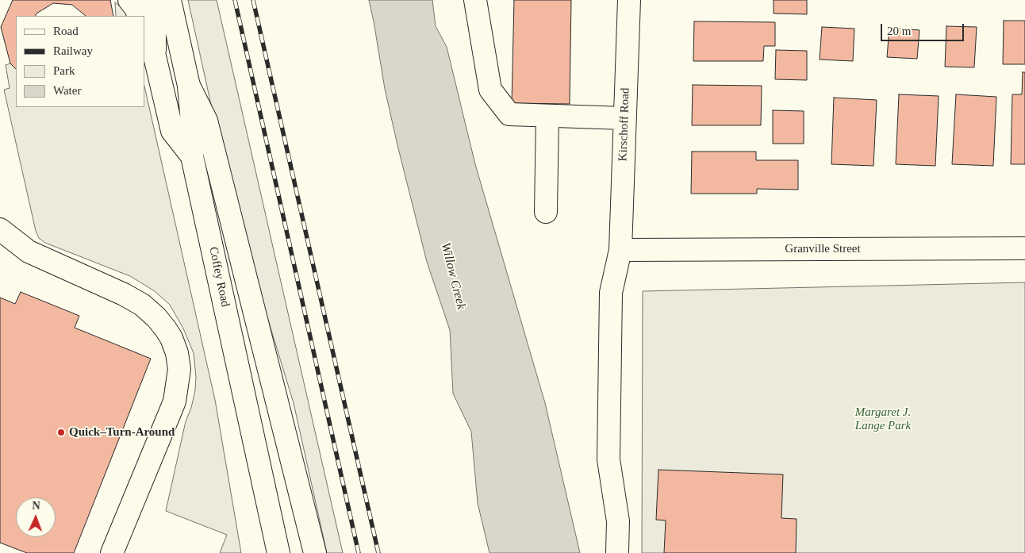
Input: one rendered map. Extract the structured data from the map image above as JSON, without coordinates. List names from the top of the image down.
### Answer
{
  "streets": {
    "street": ["Kirschoff Road", "Granville Street", "Coffey Road"]
  },
  "crossings": [
    ["Kirschoff Road", "Granville Street"]
  ],
  "water": ["Willow Creek"],
  "parks": ["Margaret J. Lange Park"],
  "places": ["Quick–Turn-Around"],
  "legend": [
    "Road",
    "Railway",
    "Park",
    "Water"
  ],
  "scale_bar": "20 m",
  "north": "top"
}
